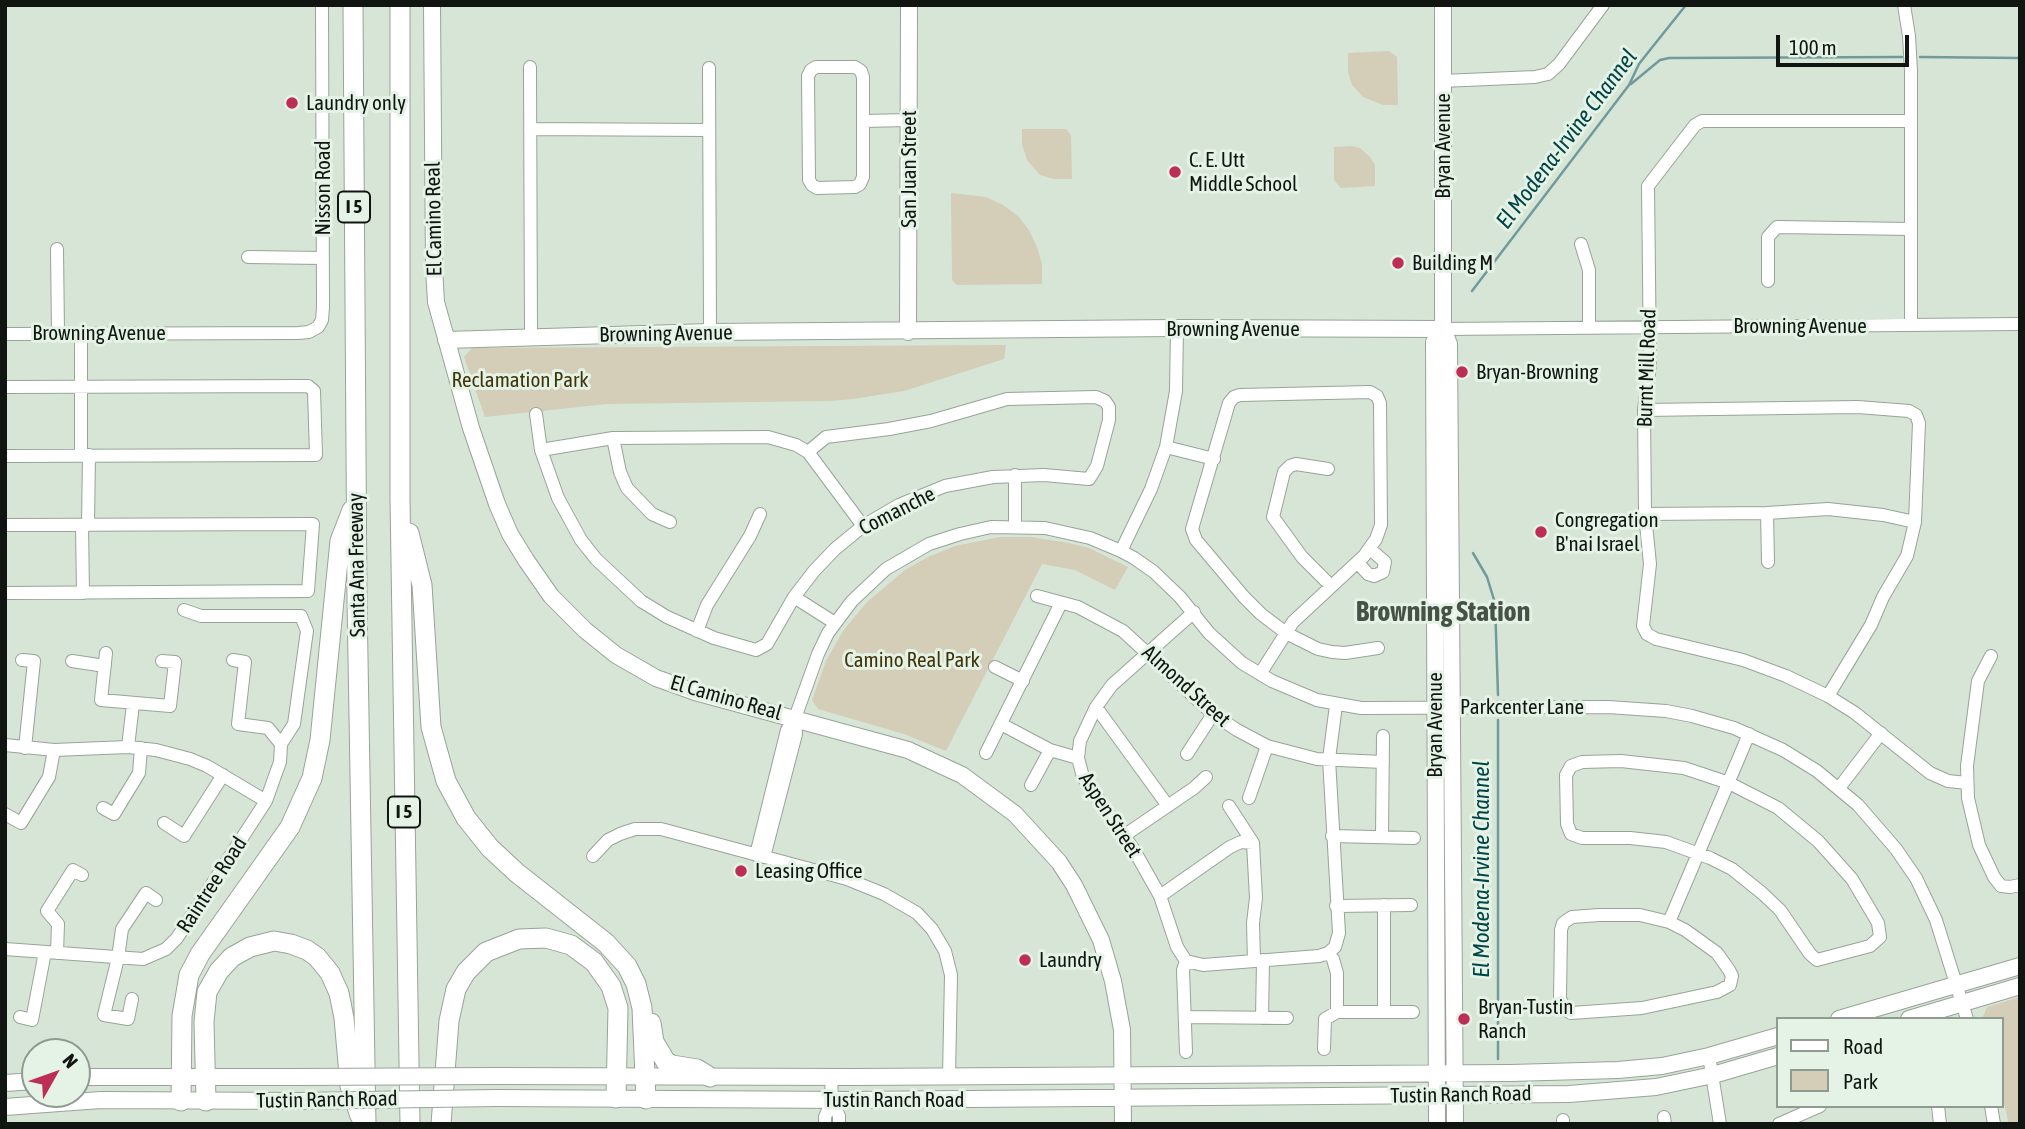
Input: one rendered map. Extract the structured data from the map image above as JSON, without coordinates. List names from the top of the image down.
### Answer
{
  "streets": {
    "highway": ["I 5", "Santa Ana Freeway"],
    "main road": [
      "Bryan Avenue",
      "San Juan Street",
      "El Camino Real",
      "Browning Avenue",
      "Tustin Ranch Road"
    ],
    "street": [
      "Nisson Road",
      "Burnt Mill Road",
      "Comanche",
      "Almond Street",
      "Parkcenter Lane",
      "Aspen Street",
      "Raintree Road"
    ]
  },
  "crossings": [
    ["Bryan Avenue", "Browning Avenue"],
    ["Bryan Avenue", "Parkcenter Lane"],
    ["Bryan Avenue", "Tustin Ranch Road"],
    ["San Juan Street", "Browning Avenue"],
    ["Nisson Road", "Browning Avenue"],
    ["El Camino Real", "Browning Avenue"],
    ["El Camino Real", "Parkcenter Lane"],
    ["El Camino Real", "Tustin Ranch Road"],
    ["Browning Avenue", "Burnt Mill Road"],
    ["Almond Street", "Aspen Street"],
    ["Parkcenter Lane", "Aspen Street"]
  ],
  "districts": ["Browning Station"],
  "water": ["El Modena-Irvine Channel"],
  "parks": ["Reclamation Park", "Camino Real Park"],
  "places": [
    "Laundry only",
    "C. E. Utt Middle School",
    "Building M",
    "Bryan-Browning",
    "Congregation B'nai Israel",
    "Leasing Office",
    "Laundry",
    "Bryan-Tustin Ranch"
  ],
  "legend": ["Road", "Park"],
  "scale_bar": "100 m",
  "north": "top right"
}
